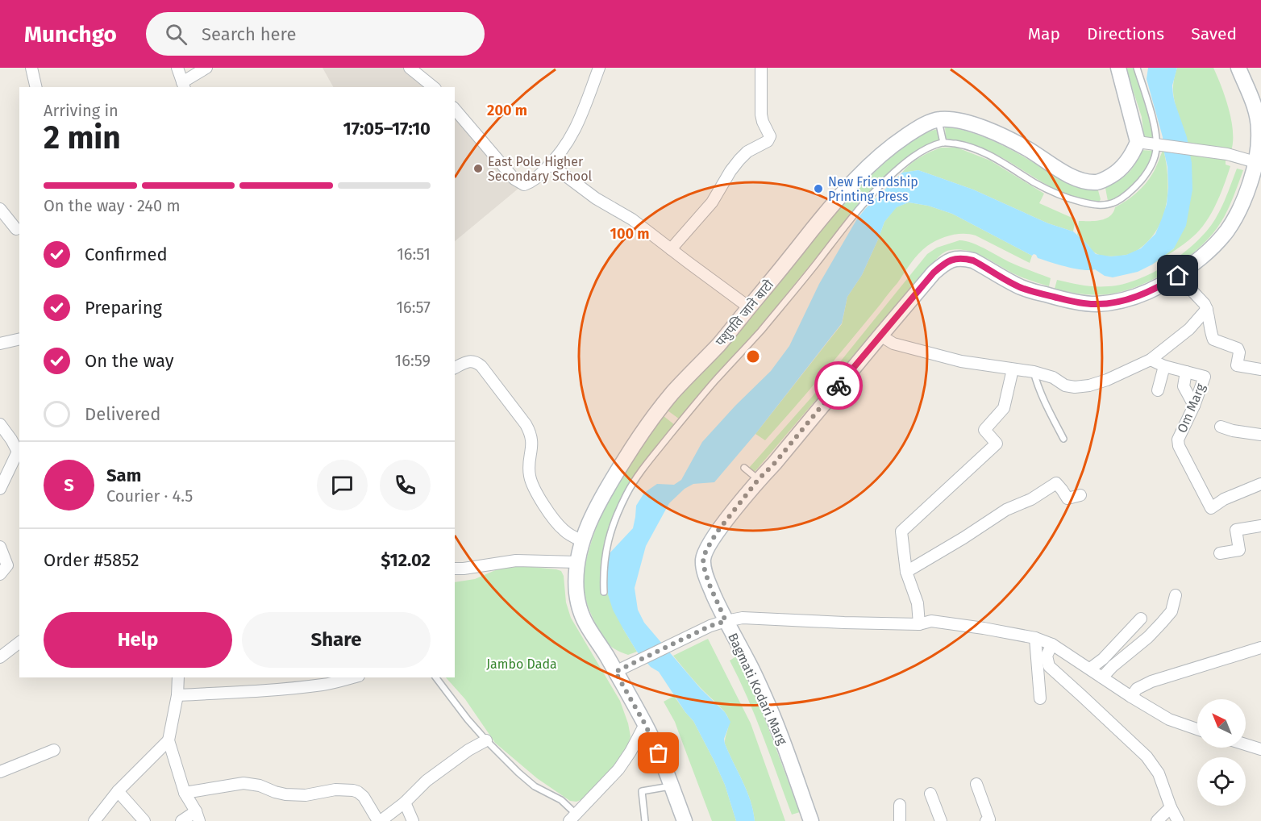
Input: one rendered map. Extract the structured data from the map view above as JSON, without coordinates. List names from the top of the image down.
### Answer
{
  "streets": {
    "main road": ["पशुपति जाने बाटो", "Bagmati Kodari Marg"],
    "street": ["Om Marg"]
  },
  "parks": ["Jambo Dada"],
  "places": ["East Pole Higher Secondary School", "New Friendship Printing Press"],
  "north": "top left",
  "page": {
    "header": "Munchgo",
    "search": "Search here",
    "nav": ["Map", "Directions", "Saved"],
    "heading": ["2 min", "Arriving in", "17:05–17:10"],
    "panel": [
      "Sam",
      "Courier · 4.5",
      "Order #5852",
      "$12.02"
    ],
    "bar": "On the way · 240 m",
    "list": [
      ["Confirmed", "16:51"],
      ["Preparing", "16:57"],
      ["On the way", "16:59"],
      "Delivered"
    ],
    "round": "S",
    "buttons": ["Help", "Share"]
  },
  "rings": ["200 m", "100 m"]
}
